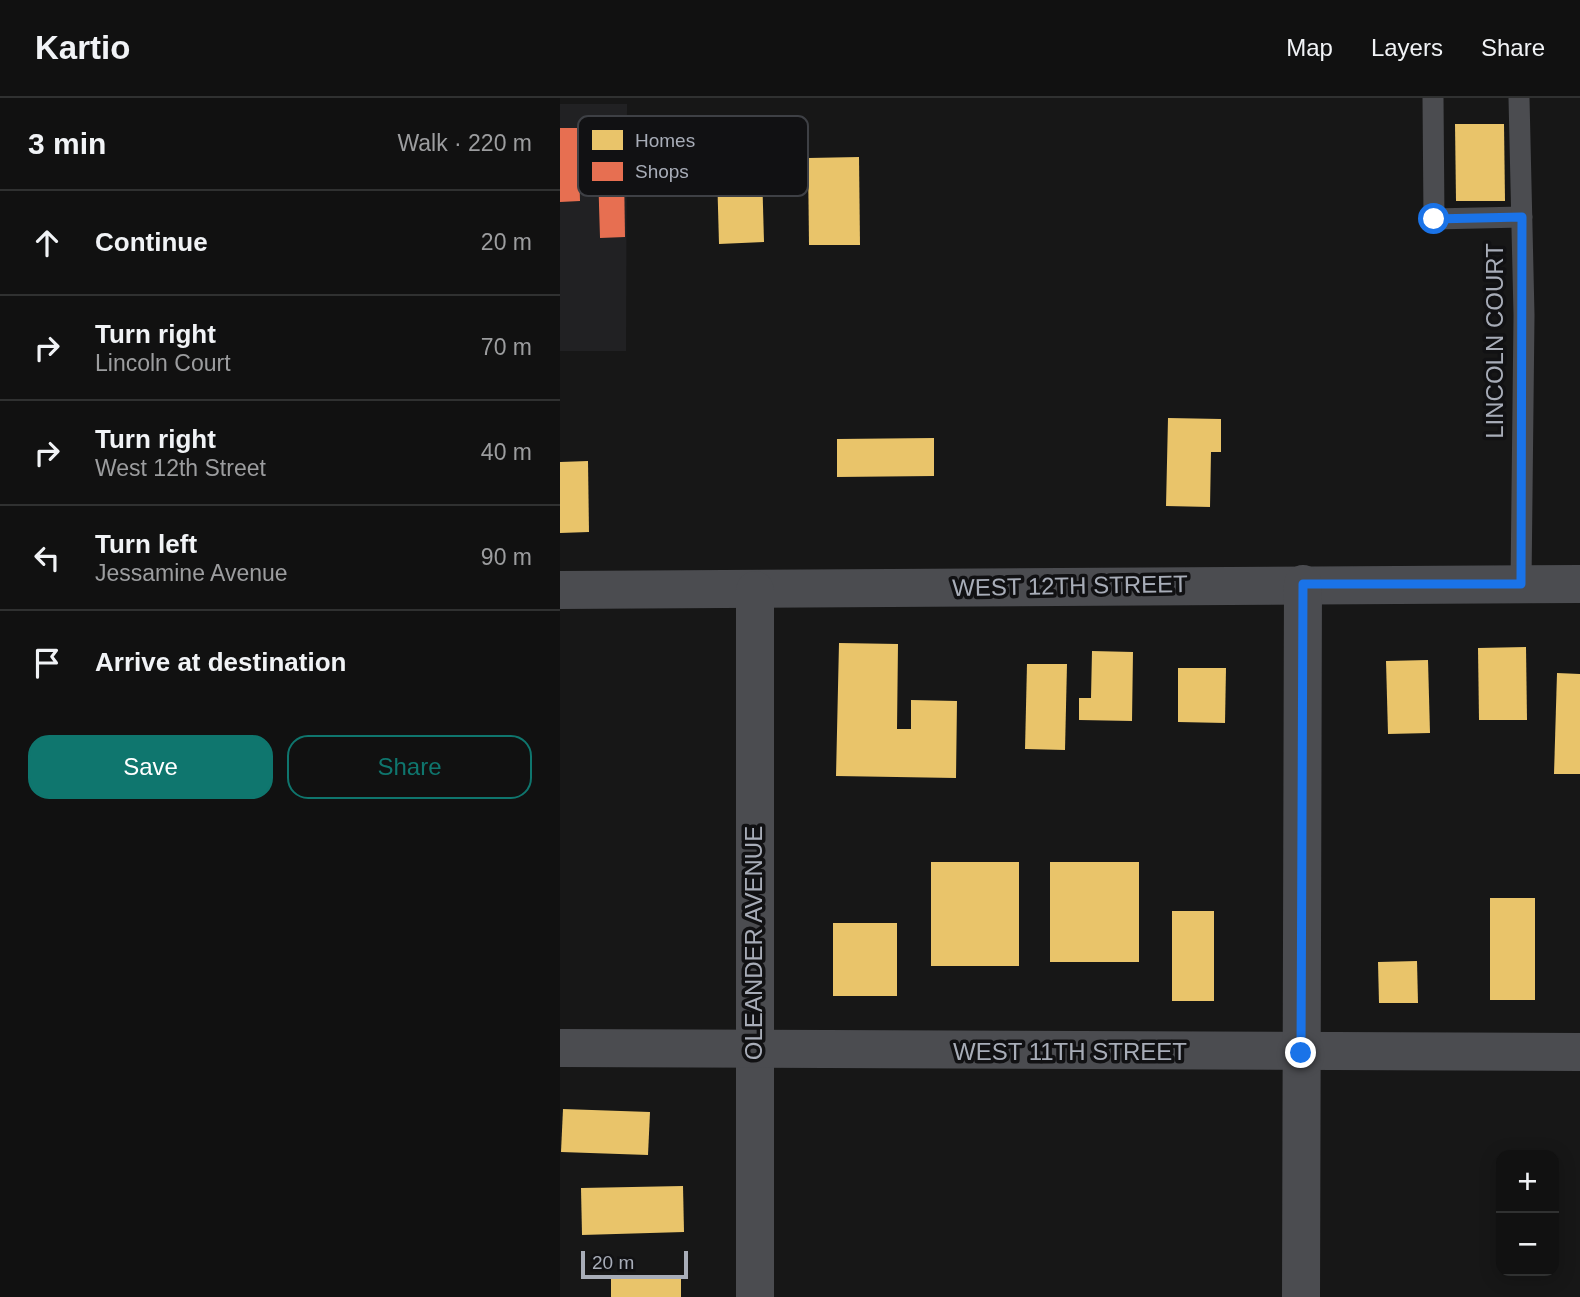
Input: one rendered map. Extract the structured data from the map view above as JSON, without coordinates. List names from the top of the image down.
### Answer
{
  "streets": {
    "street": ["WEST 12TH STREET", "OLEANDER AVENUE", "WEST 11TH STREET"],
    "lane": ["LINCOLN COURT"]
  },
  "crossings": [
    ["LINCOLN COURT", "WEST 12TH STREET"],
    ["WEST 12TH STREET", "OLEANDER AVENUE"],
    ["OLEANDER AVENUE", "WEST 11TH STREET"]
  ],
  "legend": ["Homes", "Shops"],
  "scale_bar": "20 m",
  "page": {
    "header": "Kartio",
    "nav": ["Map", "Layers", "Share"],
    "heading": ["3 min", "Walk · 220 m"],
    "list": [
      ["Continue", "20 m"],
      ["Turn right", "Lincoln Court", "70 m"],
      ["Turn right", "West 12th Street", "40 m"],
      ["Turn left", "Jessamine Avenue", "90 m"],
      "Arrive at destination"
    ],
    "buttons": ["Save", "Share"],
    "map_buttons": ["+", "−"],
    "scale": "20 m"
  }
}
